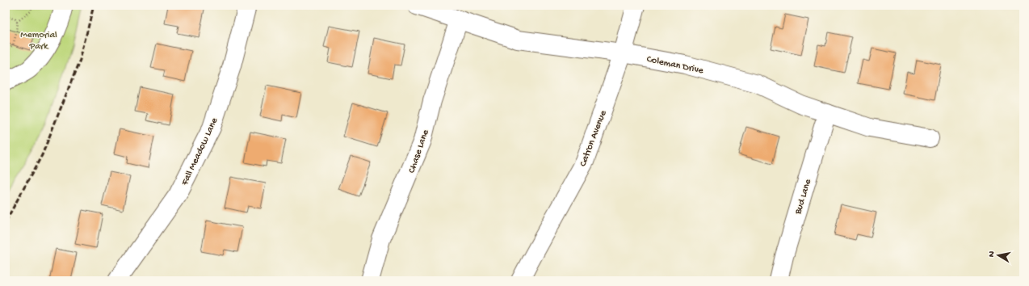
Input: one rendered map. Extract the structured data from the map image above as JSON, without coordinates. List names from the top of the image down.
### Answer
{
  "streets": {
    "street": [
      "Coleman Drive",
      "Catron Avenue",
      "Fall Meadow Lane",
      "Chase Lane",
      "Bud Lane"
    ]
  },
  "crossings": [
    ["Coleman Drive", "Catron Avenue"],
    ["Coleman Drive", "Chase Lane"],
    ["Coleman Drive", "Bud Lane"]
  ],
  "parks": ["Memorial Park"],
  "north": "left"
}
